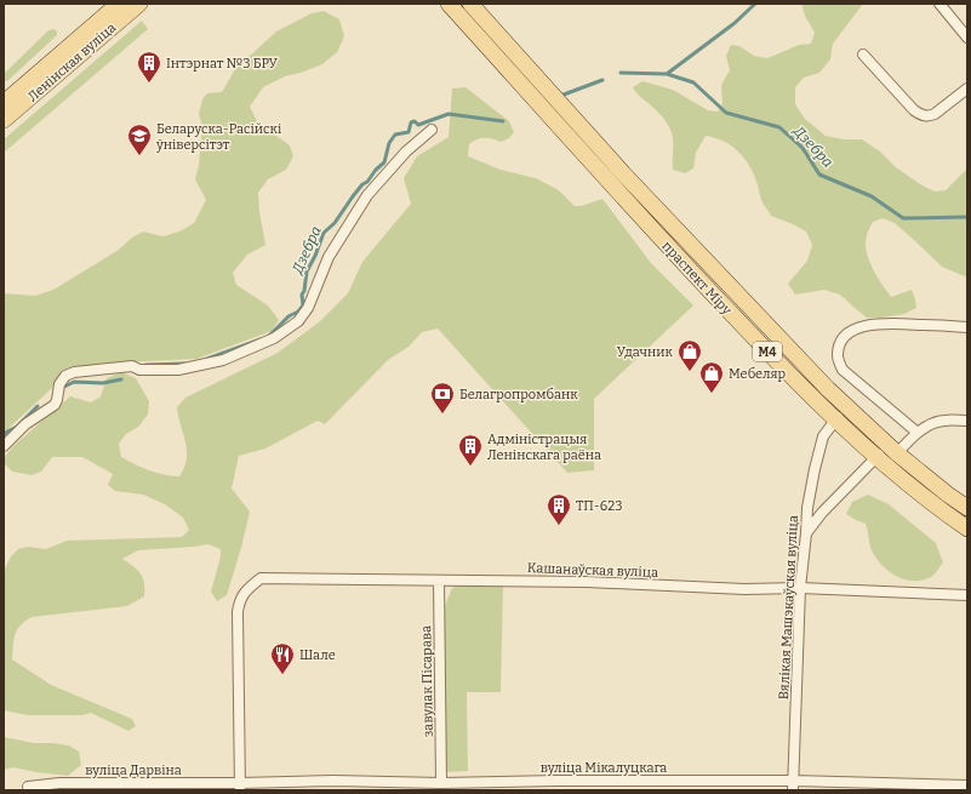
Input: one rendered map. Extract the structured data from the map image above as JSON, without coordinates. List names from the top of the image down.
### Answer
{
  "streets": {
    "main road": ["Ленінская вуліца", "праспект Міру", "М4"],
    "street": [
      "Кашанаўская вуліца",
      "Вялікая Машэкаўская вуліца",
      "завулак Пісарава",
      "вуліца Мікалуцкага",
      "вуліца Дарвіна"
    ]
  },
  "crossings": [
    ["праспект Міру", "Вялікая Машэкаўская вуліца"],
    ["Кашанаўская вуліца", "Вялікая Машэкаўская вуліца"],
    ["Кашанаўская вуліца", "завулак Пісарава"],
    ["Кашанаўская вуліца", "вуліца Мікалуцкага"],
    ["Кашанаўская вуліца", "вуліца Дарвіна"],
    ["Вялікая Машэкаўская вуліца", "вуліца Мікалуцкага"],
    ["завулак Пісарава", "вуліца Мікалуцкага"],
    ["вуліца Мікалуцкага", "вуліца Дарвіна"]
  ],
  "water": ["Дзебра"],
  "places": {
    "building": ["Інтэрнат №3 БРУ", "Адміністрацыя Ленінскага раёна", "ТП-623"],
    "school or university": ["Беларуска-Расійскі ўніверсітэт"],
    "shop": ["Удачник", "Мебеляр"],
    "bank": ["Белагропромбанк"],
    "restaurant": ["Шале"]
  }
}
